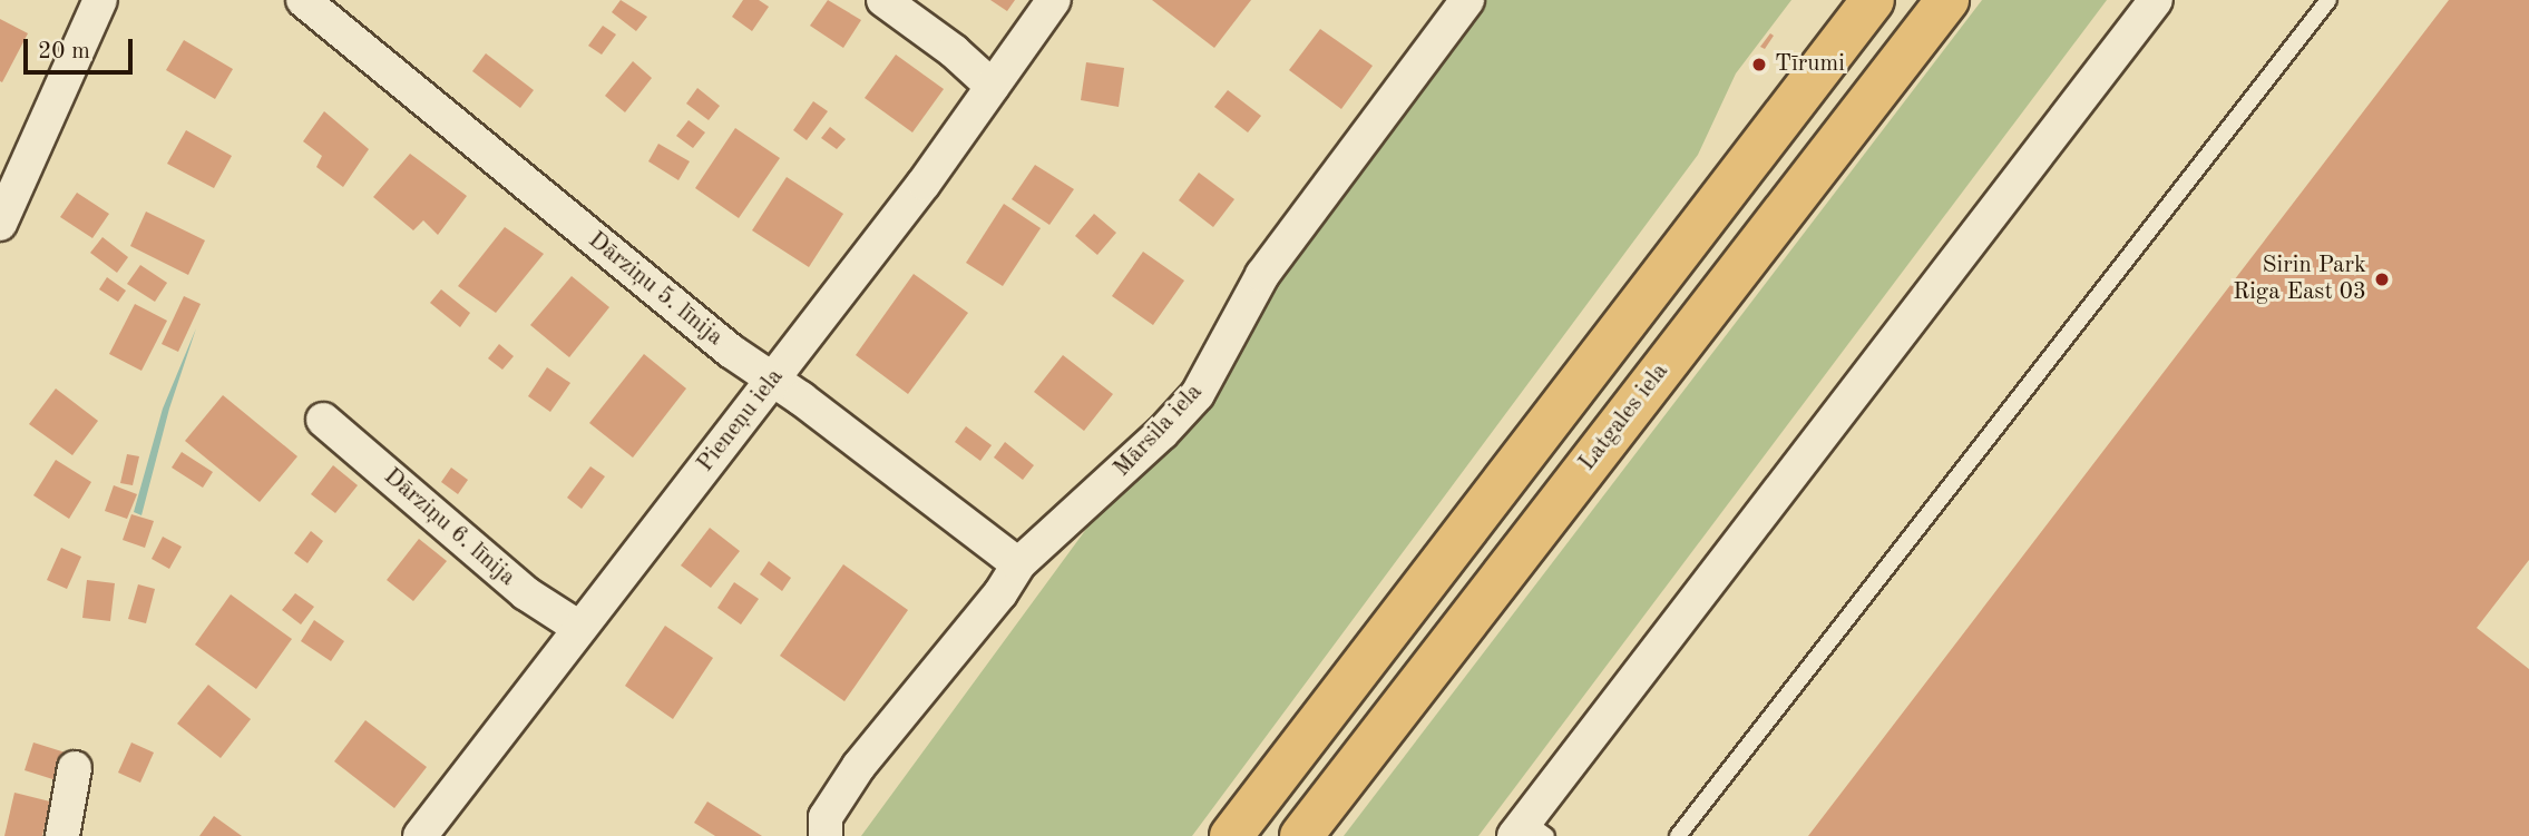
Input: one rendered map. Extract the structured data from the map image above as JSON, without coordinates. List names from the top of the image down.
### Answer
{
  "streets": {
    "highway": ["Latgales iela"],
    "street": [
      "Dārziņu 5. līnija",
      "Pieneņu iela",
      "Mārsila iela",
      "Dārziņu 6. līnija"
    ]
  },
  "crossings": [
    ["Dārziņu 5. līnija", "Pieneņu iela"],
    ["Dārziņu 5. līnija", "Mārsila iela"],
    ["Pieneņu iela", "Dārziņu 6. līnija"]
  ],
  "places": ["Tīrumi", "Sirin Park Riga East 03"],
  "scale_bar": "20 m"
}
